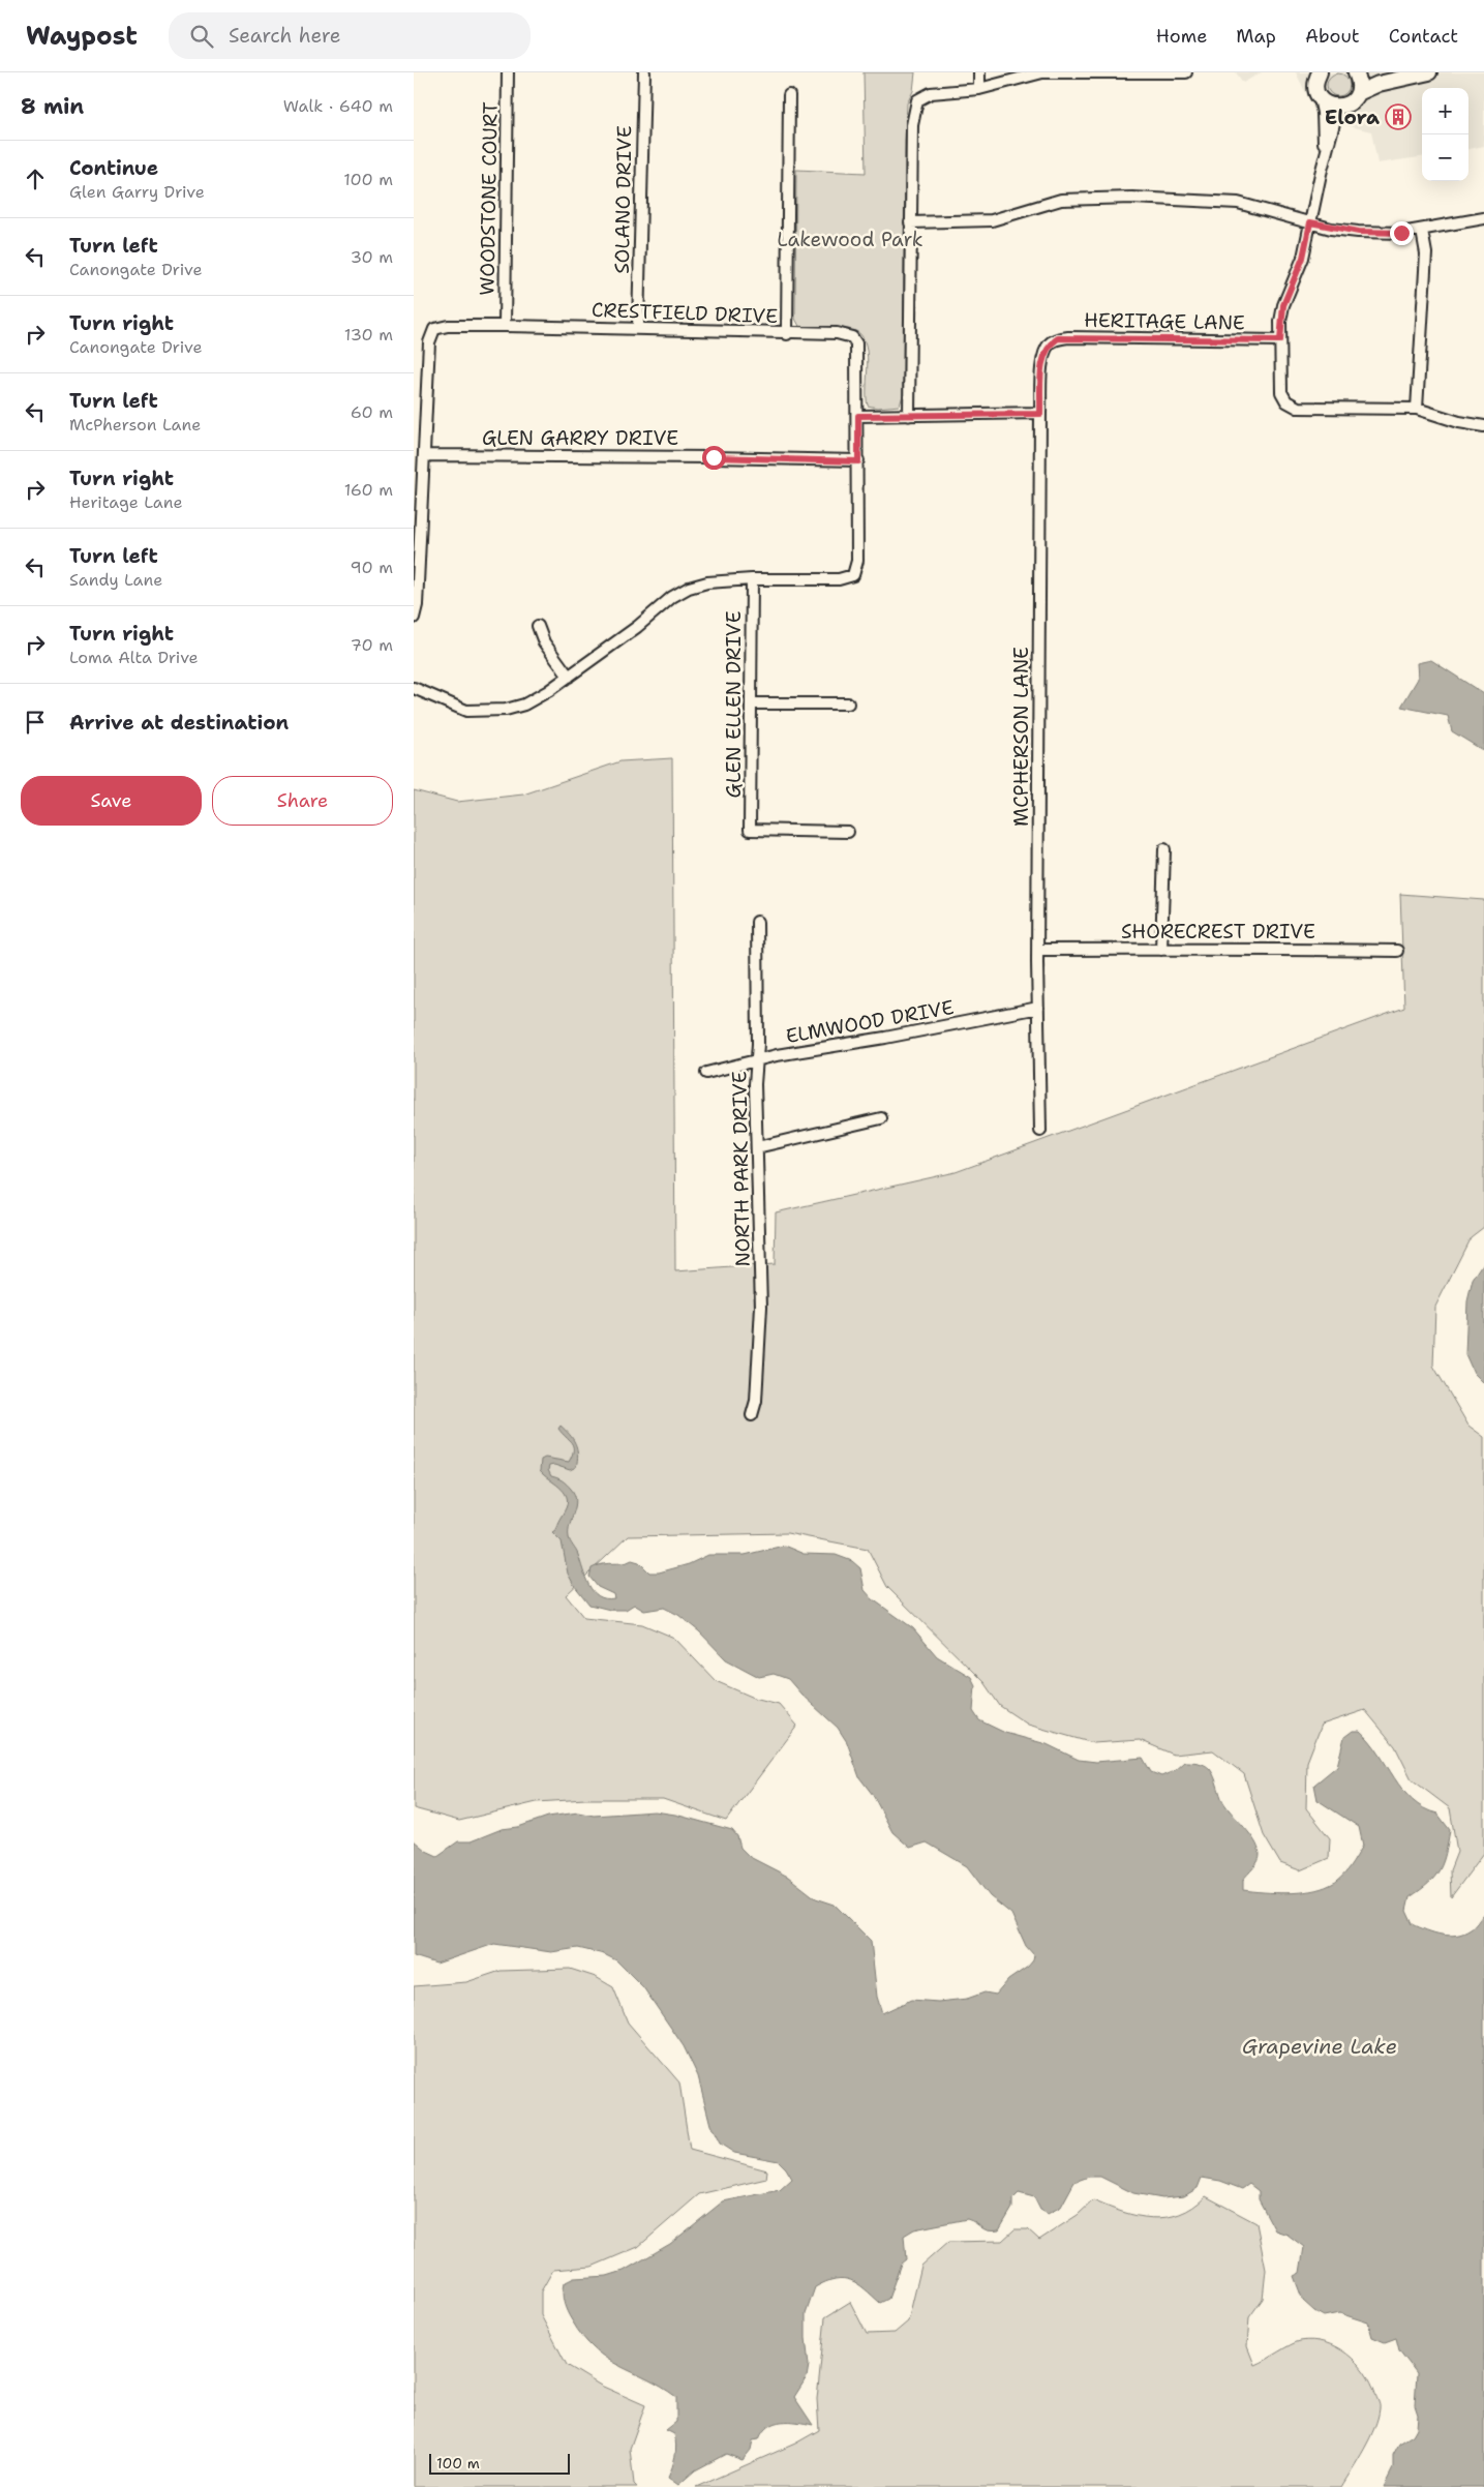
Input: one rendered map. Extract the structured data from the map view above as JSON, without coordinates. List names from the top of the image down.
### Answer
{
  "streets": {
    "street": [
      "WOODSTONE COURT",
      "SOLANO DRIVE",
      "CRESTFIELD DRIVE",
      "HERITAGE LANE",
      "GLEN GARRY DRIVE",
      "GLEN ELLEN DRIVE",
      "MCPHERSON LANE",
      "SHORECREST DRIVE",
      "ELMWOOD DRIVE",
      "NORTH PARK DRIVE"
    ]
  },
  "crossings": [
    ["WOODSTONE COURT", "CRESTFIELD DRIVE"],
    ["SOLANO DRIVE", "CRESTFIELD DRIVE"],
    ["CRESTFIELD DRIVE", "GLEN GARRY DRIVE"],
    ["HERITAGE LANE", "MCPHERSON LANE"],
    ["MCPHERSON LANE", "SHORECREST DRIVE"],
    ["MCPHERSON LANE", "ELMWOOD DRIVE"],
    ["ELMWOOD DRIVE", "NORTH PARK DRIVE"]
  ],
  "water": ["Grapevine Lake"],
  "parks": ["Lakewood Park"],
  "places": {
    "building": ["Elora"]
  },
  "scale_bar": "100 m",
  "page": {
    "header": "Waypost",
    "search": "Search here",
    "nav": [
      "Home",
      "Map",
      "About",
      "Contact"
    ],
    "heading": ["8 min", "Walk · 640 m"],
    "map_buttons": ["+", "−"],
    "list": [
      ["Continue", "Glen Garry Drive", "100 m"],
      ["Turn left", "Canongate Drive", "30 m"],
      ["Turn right", "Canongate Drive", "130 m"],
      ["Turn left", "McPherson Lane", "60 m"],
      ["Turn right", "Heritage Lane", "160 m"],
      ["Turn left", "Sandy Lane", "90 m"],
      ["Turn right", "Loma Alta Drive", "70 m"],
      "Arrive at destination"
    ],
    "buttons": ["Save", "Share"],
    "scale": "100 m"
  }
}
